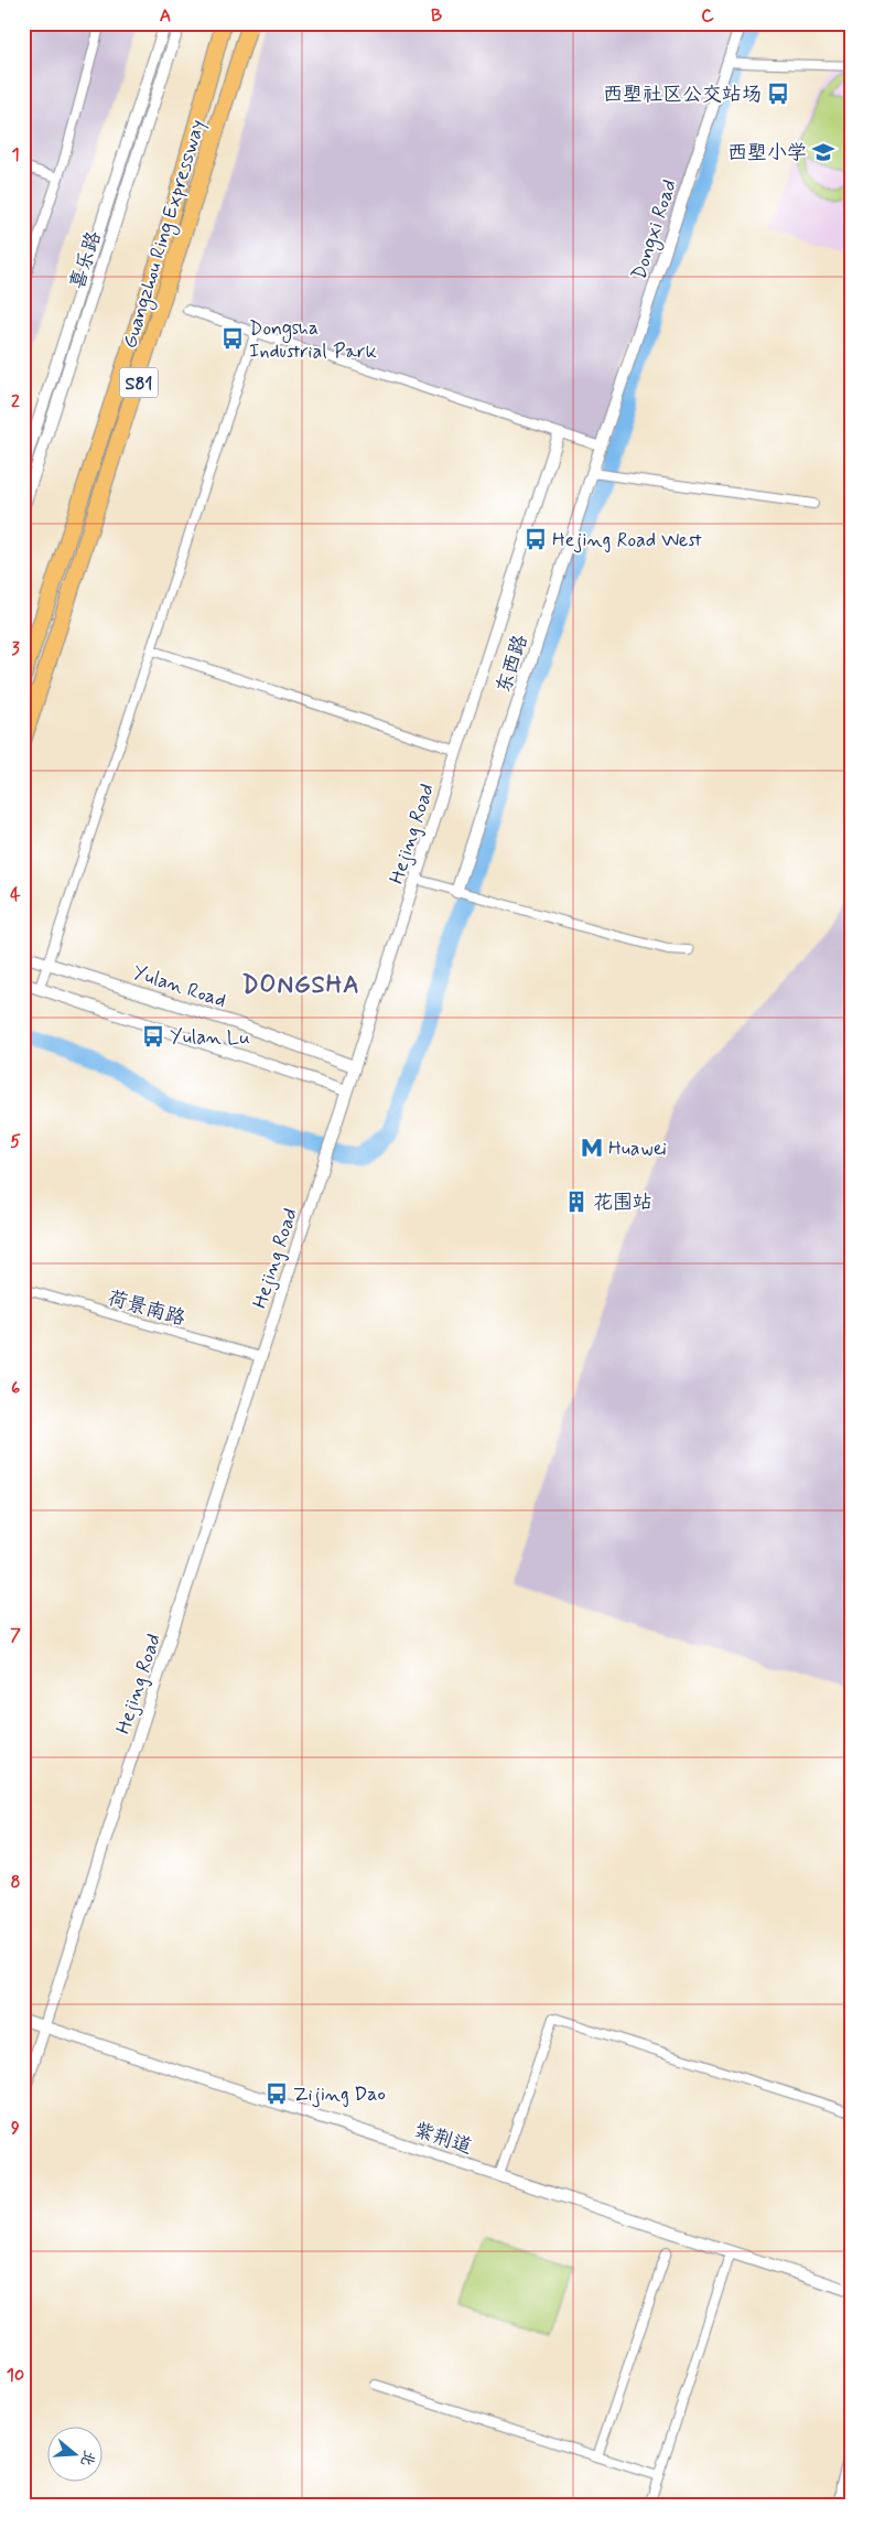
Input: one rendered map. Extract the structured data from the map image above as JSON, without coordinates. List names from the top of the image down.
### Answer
{
  "streets": {
    "highway": ["Guangzhou Ring Expressway", "S81"],
    "street": [
      "Dongxi Road",
      "喜乐路",
      "东西路",
      "Hejing Road",
      "Yulan Road",
      "荷景南路",
      "紫荆道"
    ]
  },
  "crossings": [
    ["Dongxi Road", "东西路"],
    ["Hejing Road", "Yulan Road"],
    ["Hejing Road", "荷景南路"],
    ["Hejing Road", "紫荆道"]
  ],
  "districts": ["DONGSHA"],
  "places": {
    "bus stop": [
      "西塱社区公交站场",
      "Dongsha Industrial Park",
      "Hejing Road West",
      "Yulan Lu",
      "Zijing Dao"
    ],
    "school or university": ["西塱小学"],
    "metro station": ["Huawei"],
    "building": ["花围站"]
  },
  "north": "right",
  "grid": {
    "columns": ["A", "B", "C"],
    "rows": [
      "1",
      "2",
      "3",
      "4",
      "5",
      "6",
      "7",
      "8",
      "9",
      "10"
    ]
  }
}
